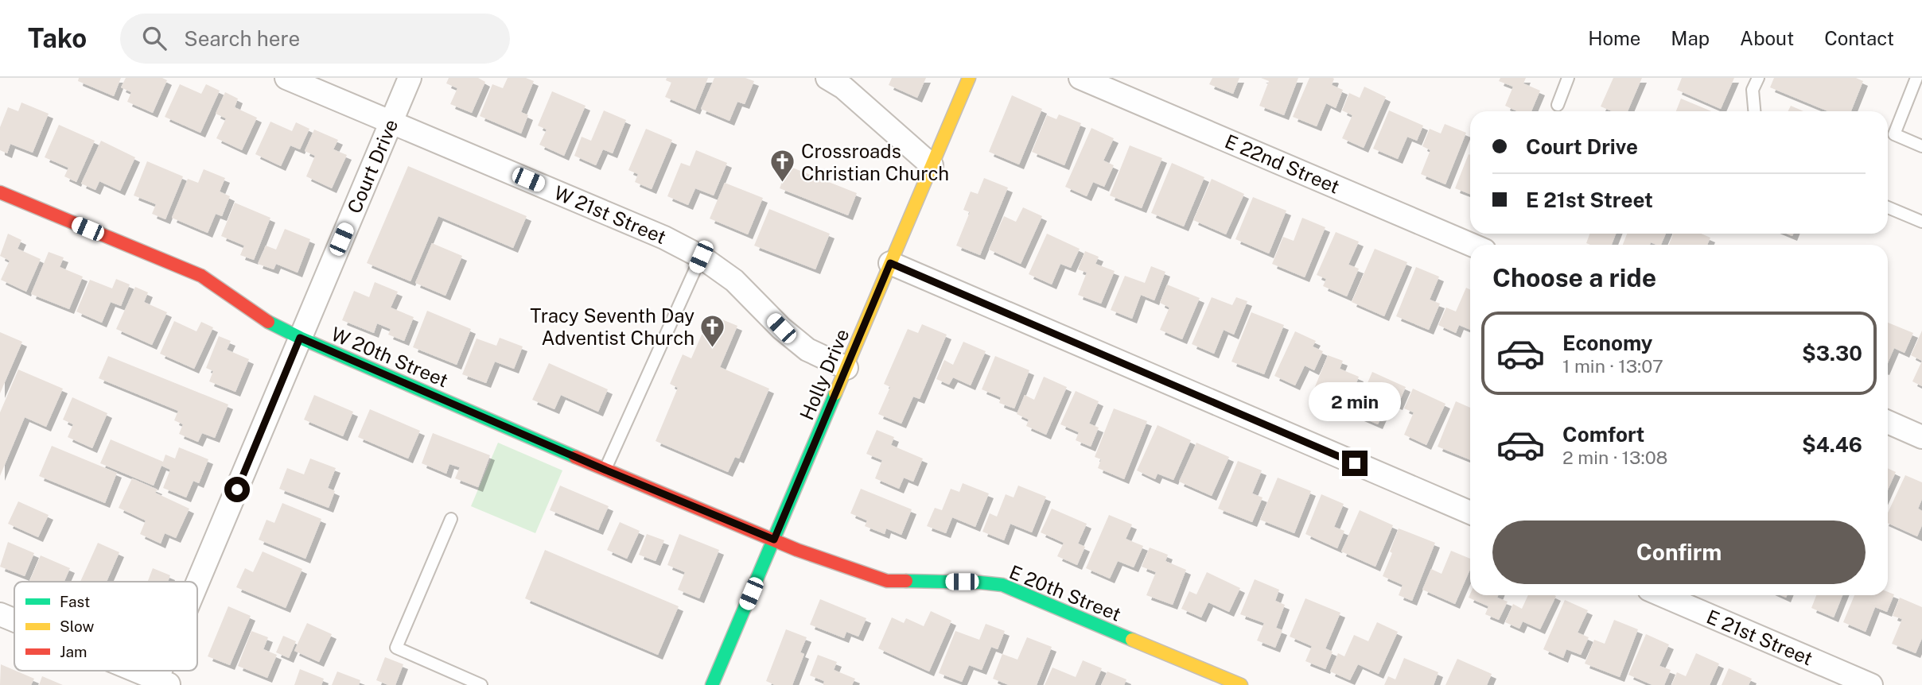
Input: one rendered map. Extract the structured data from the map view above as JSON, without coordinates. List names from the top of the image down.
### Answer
{
  "streets": {
    "street": [
      "E 22nd Street",
      "Court Drive",
      "W 21st Street",
      "W 20th Street",
      "Holly Drive",
      "E 20th Street",
      "E 21st Street"
    ]
  },
  "crossings": [
    ["Court Drive", "W 21st Street"],
    ["Court Drive", "W 20th Street"],
    ["W 21st Street", "Holly Drive"],
    ["W 20th Street", "Holly Drive"],
    ["W 20th Street", "E 20th Street"],
    ["Holly Drive", "E 20th Street"]
  ],
  "places": {
    "church": ["Crossroads Christian Church", "Tracy Seventh Day Adventist Church"]
  },
  "legend": ["Fast", "Slow", "Jam"],
  "page": {
    "header": "Tako",
    "search": "Search here",
    "nav": [
      "Home",
      "Map",
      "About",
      "Contact"
    ],
    "banner": ["Court Drive", "E 21st Street"],
    "heading": "Choose a ride",
    "list": [
      {
        "name": "Economy",
        "note": "1 min · 13:07",
        "value": "$3.30"
      },
      {
        "name": "Comfort",
        "note": "2 min · 13:08",
        "value": "$4.46"
      }
    ],
    "bubble": "2 min",
    "buttons": "Confirm"
  }
}
